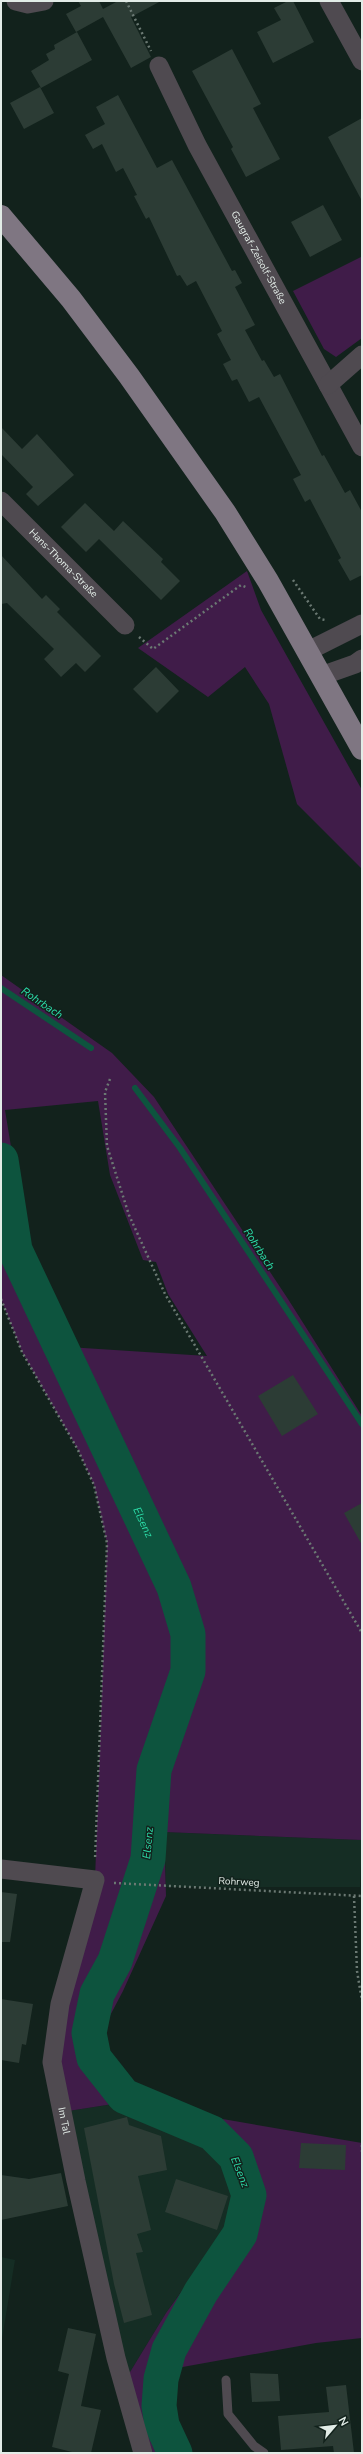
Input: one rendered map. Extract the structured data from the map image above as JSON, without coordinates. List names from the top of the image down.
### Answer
{
  "streets": {
    "street": ["Gaugraf-Zeisolf-Straße", "Hans-Thoma-Straße", "Im Tal"],
    "path": ["Rohrweg"]
  },
  "water": ["Rohrbach", "Elsenz"],
  "north": "top right"
}
